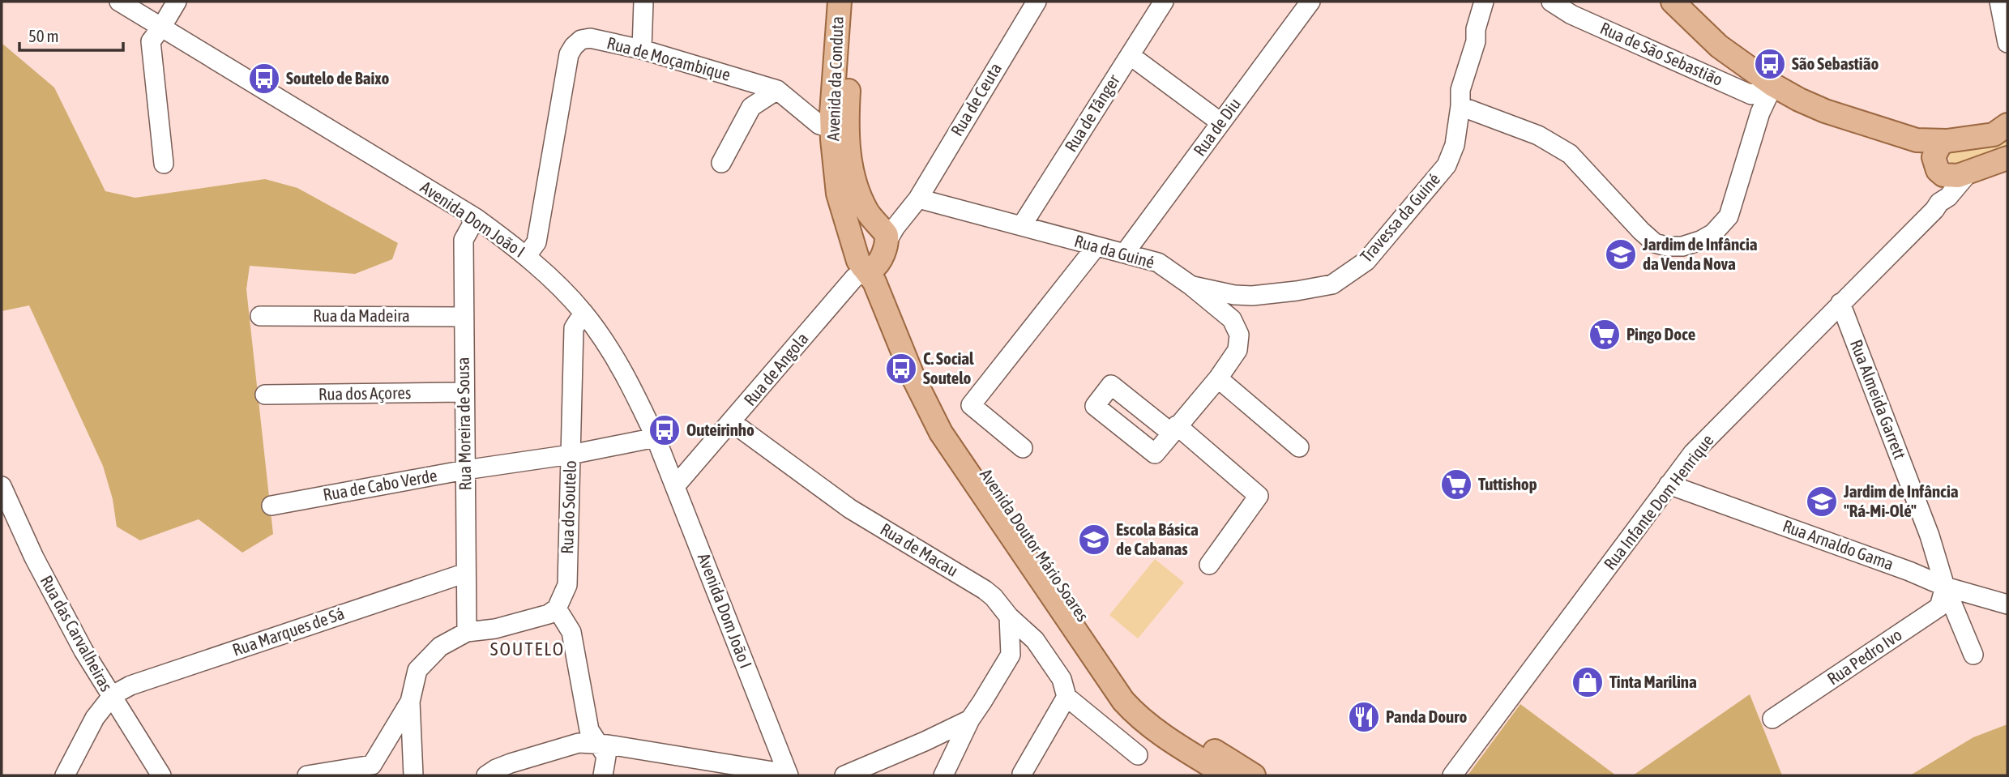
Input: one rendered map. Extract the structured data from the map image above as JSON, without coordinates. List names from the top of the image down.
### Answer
{
  "streets": {
    "main road": ["Avenida da Conduta", "Rua de Angola", "Avenida Doutor Mário Soares"],
    "street": [
      "Rua de São Sebastião",
      "Rua de Moçambique",
      "Rua de Ceuta",
      "Rua de Tânger",
      "Rua de Diu",
      "Travessa da Guiné",
      "Avenida Dom João I",
      "Rua da Guiné",
      "Rua da Madeira",
      "Rua dos Açores",
      "Rua Almeida Garrett",
      "Rua Moreira de Sousa",
      "Rua de Cabo Verde",
      "Rua Infante Dom Henrique",
      "Rua do Soutelo",
      "Rua Arnaldo Gama",
      "Rua de Macau",
      "Rua Marques de Sá",
      "Rua das Carvalheiras",
      "Rua Pedro Ivo"
    ]
  },
  "crossings": [
    ["Rua de Moçambique", "Avenida da Conduta"],
    ["Rua de Moçambique", "Avenida Dom João I"],
    ["Avenida da Conduta", "Rua de Angola"],
    ["Avenida da Conduta", "Avenida Doutor Mário Soares"],
    ["Rua de Ceuta", "Rua da Guiné"],
    ["Rua de Ceuta", "Rua de Angola"],
    ["Rua de Tânger", "Rua da Guiné"],
    ["Rua de Diu", "Rua da Guiné"],
    ["Travessa da Guiné", "Rua da Guiné"],
    ["Avenida Dom João I", "Rua de Angola"],
    ["Avenida Dom João I", "Rua Moreira de Sousa"],
    ["Avenida Dom João I", "Rua de Cabo Verde"],
    ["Avenida Dom João I", "Rua do Soutelo"],
    ["Rua da Guiné", "Rua de Angola"],
    ["Rua da Madeira", "Rua Moreira de Sousa"],
    ["Rua de Angola", "Avenida Doutor Mário Soares"],
    ["Rua de Angola", "Rua de Macau"],
    ["Rua dos Açores", "Rua Moreira de Sousa"],
    ["Rua Almeida Garrett", "Rua Infante Dom Henrique"],
    ["Rua Almeida Garrett", "Rua Arnaldo Gama"],
    ["Rua Almeida Garrett", "Rua Pedro Ivo"],
    ["Rua Moreira de Sousa", "Rua de Cabo Verde"],
    ["Rua Moreira de Sousa", "Rua Marques de Sá"],
    ["Rua de Cabo Verde", "Rua do Soutelo"],
    ["Rua Infante Dom Henrique", "Rua Arnaldo Gama"],
    ["Rua Arnaldo Gama", "Rua Pedro Ivo"],
    ["Rua Marques de Sá", "Rua das Carvalheiras"]
  ],
  "districts": ["SOUTELO"],
  "places": {
    "bus stop": [
      "São Sebastião",
      "Soutelo de Baixo",
      "C. Social Soutelo",
      "Outeirinho"
    ],
    "school or university": ["Jardim de Infância da Venda Nova", "Jardim de Infância \"Rá-Mi-Olé\"", "Escola Básica de Cabanas"],
    "supermarket": ["Pingo Doce", "Tuttishop"],
    "shop": ["Tinta Marilina"],
    "restaurant": ["Panda Douro"]
  },
  "scale_bar": "50 m"
}
